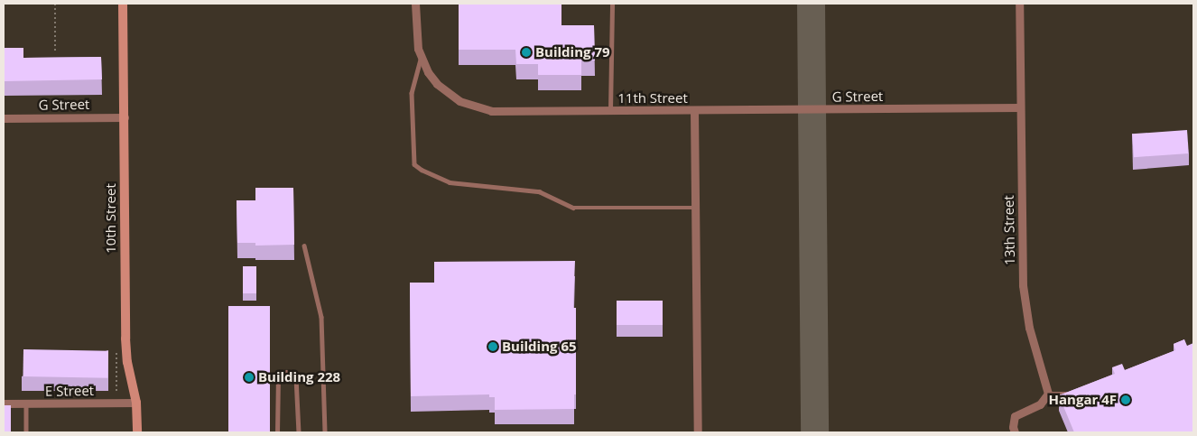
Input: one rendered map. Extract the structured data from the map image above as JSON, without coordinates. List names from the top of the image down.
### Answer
{
  "streets": {
    "street": [
      "G Street",
      "11th Street",
      "10th Street",
      "13th Street",
      "E Street"
    ]
  },
  "crossings": [
    ["G Street", "11th Street"],
    ["G Street", "10th Street"],
    ["G Street", "13th Street"],
    ["10th Street", "E Street"]
  ],
  "places": [
    "Building 79",
    "Building 65",
    "Building 228",
    "Hangar 4F"
  ]
}
